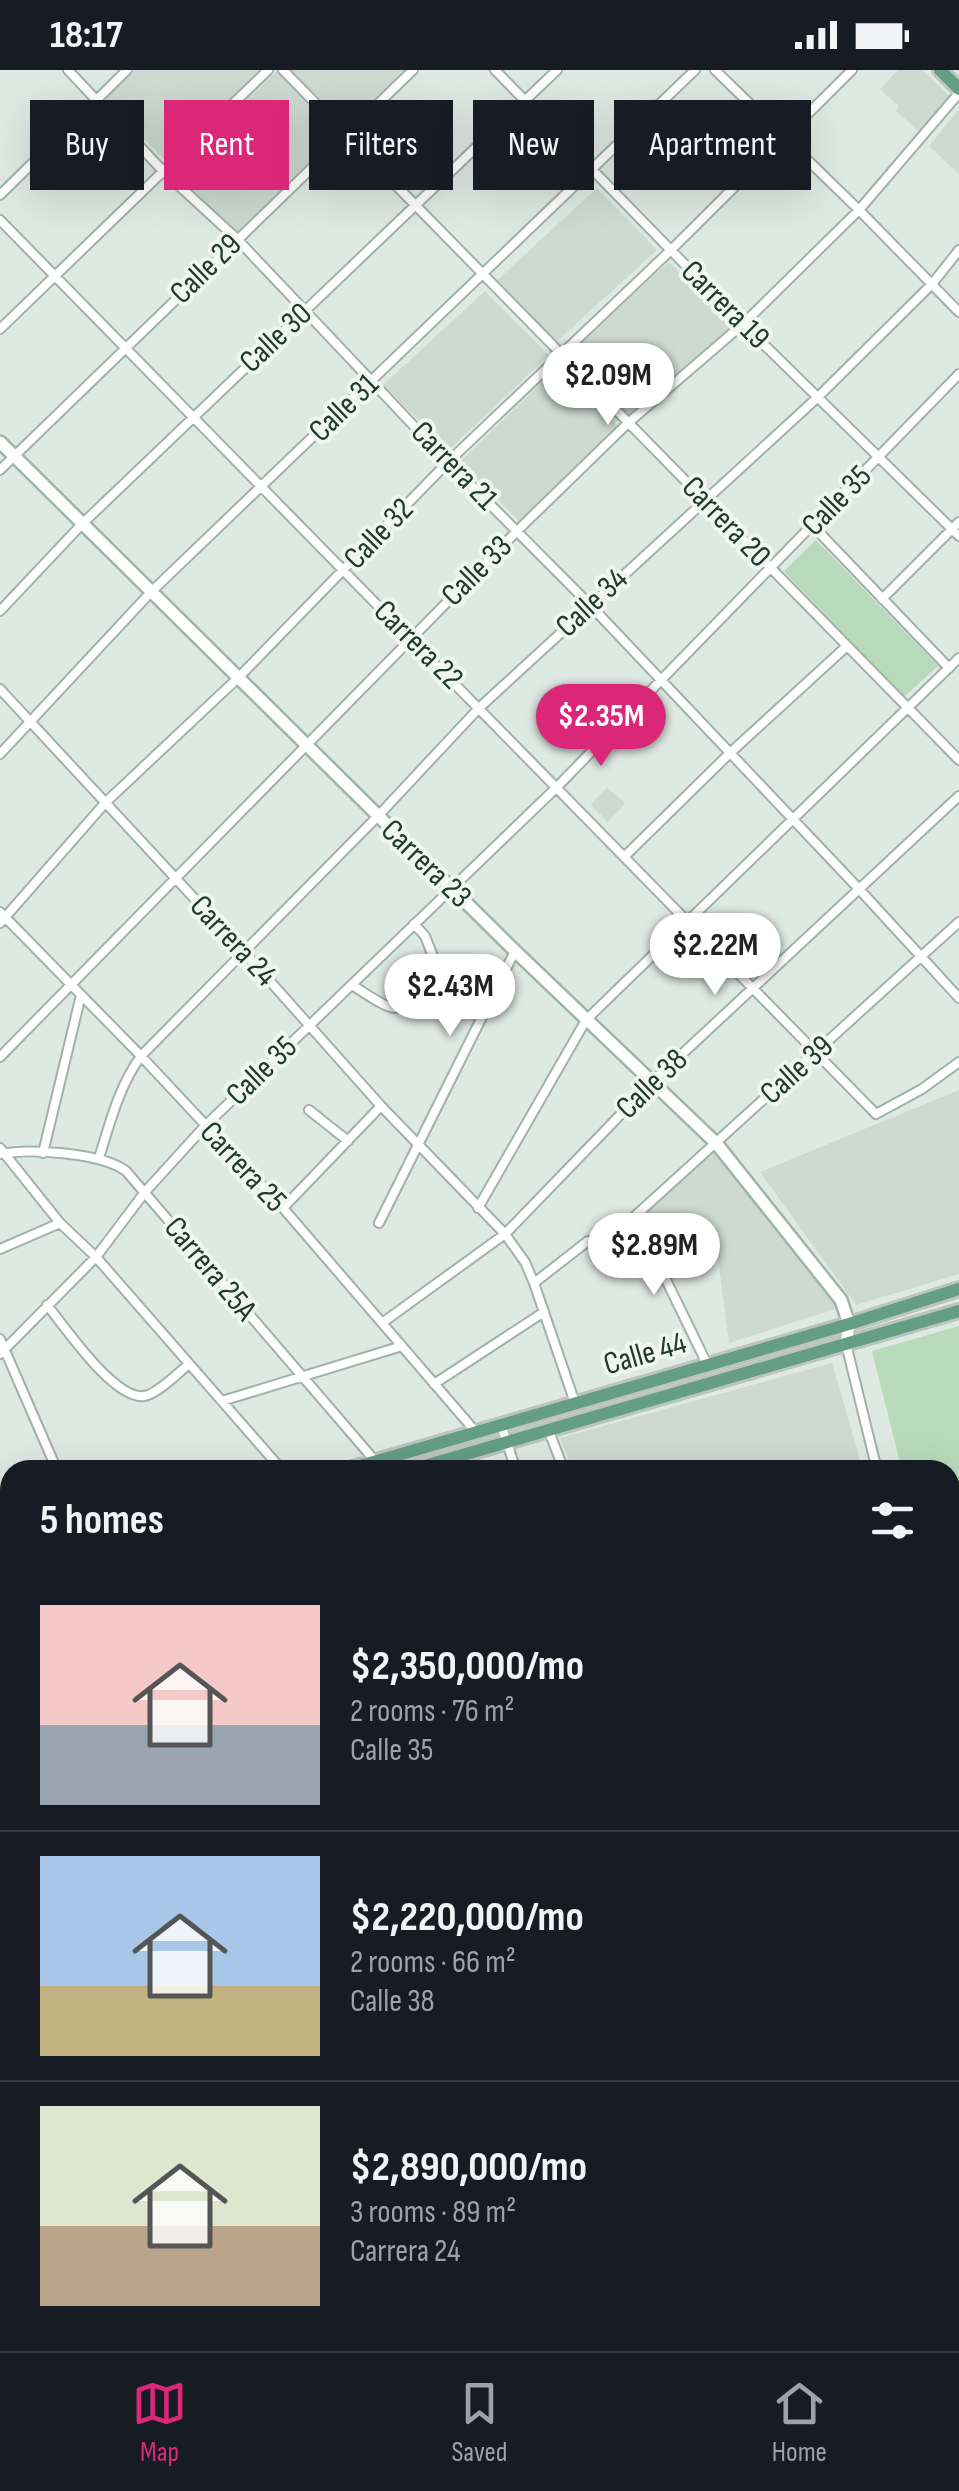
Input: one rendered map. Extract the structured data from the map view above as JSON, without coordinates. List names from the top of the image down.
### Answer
{
  "streets": {
    "main road": ["Calle 44"],
    "street": [
      "Calle 29",
      "Carrera 19",
      "Calle 30",
      "Calle 31",
      "Carrera 21",
      "Calle 35",
      "Carrera 20",
      "Calle 32",
      "Calle 33",
      "Calle 34",
      "Carrera 22",
      "Carrera 23",
      "Carrera 24",
      "Calle 39",
      "Calle 38",
      "Carrera 25",
      "Carrera 25A"
    ]
  },
  "crossings": [
    ["Calle 29", "Carrera 21"],
    ["Calle 29", "Carrera 22"],
    ["Calle 29", "Carrera 23"],
    ["Carrera 19", "Calle 35"],
    ["Carrera 19", "Calle 32"],
    ["Carrera 19", "Calle 33"],
    ["Carrera 19", "Calle 34"],
    ["Calle 30", "Carrera 21"],
    ["Calle 30", "Carrera 20"],
    ["Calle 30", "Carrera 22"],
    ["Calle 30", "Carrera 23"],
    ["Calle 31", "Carrera 21"],
    ["Calle 31", "Carrera 20"],
    ["Calle 31", "Carrera 22"],
    ["Calle 31", "Carrera 23"],
    ["Calle 31", "Carrera 24"],
    ["Carrera 21", "Calle 35"],
    ["Carrera 21", "Calle 32"],
    ["Carrera 21", "Calle 33"],
    ["Carrera 21", "Calle 34"],
    ["Carrera 21", "Calle 39"],
    ["Carrera 21", "Calle 38"],
    ["Calle 35", "Carrera 20"],
    ["Calle 35", "Carrera 22"],
    ["Calle 35", "Carrera 23"],
    ["Calle 35", "Carrera 24"],
    ["Calle 35", "Carrera 25"],
    ["Calle 35", "Carrera 25A"],
    ["Carrera 20", "Calle 32"],
    ["Carrera 20", "Calle 33"],
    ["Carrera 20", "Calle 34"],
    ["Calle 32", "Carrera 22"],
    ["Calle 32", "Carrera 23"],
    ["Calle 32", "Carrera 24"],
    ["Calle 32", "Carrera 25"],
    ["Calle 33", "Carrera 22"],
    ["Calle 33", "Carrera 23"],
    ["Calle 33", "Carrera 24"],
    ["Calle 33", "Carrera 25"],
    ["Calle 34", "Carrera 22"],
    ["Calle 34", "Carrera 23"],
    ["Calle 34", "Carrera 24"],
    ["Calle 34", "Carrera 25"],
    ["Calle 34", "Carrera 25A"],
    ["Carrera 22", "Calle 39"],
    ["Carrera 22", "Calle 38"],
    ["Carrera 23", "Calle 39"],
    ["Carrera 23", "Calle 38"],
    ["Carrera 23", "Calle 44"],
    ["Carrera 24", "Calle 38"],
    ["Carrera 24", "Calle 44"],
    ["Calle 39", "Calle 44"],
    ["Calle 38", "Carrera 25"],
    ["Carrera 25", "Calle 44"]
  ],
  "page": {
    "status": "18:17",
    "chip": [
      "Buy",
      "Rent",
      "Filters",
      "New",
      "Apartment"
    ],
    "price": [
      "$2.09M",
      "$2.35M",
      "$2.22M",
      "$2.43M",
      "$2.89M"
    ],
    "heading": "5 homes",
    "list": [
      {
        "name": "$2,350,000/mo",
        "note": "2 rooms · 76 m² · Calle 35"
      },
      {
        "name": "$2,220,000/mo",
        "note": "2 rooms · 66 m² · Calle 38"
      },
      {
        "name": "$2,890,000/mo",
        "note": "3 rooms · 89 m² · Carrera 24"
      }
    ],
    "tabs": ["Map", "Saved", "Home"]
  }
}
